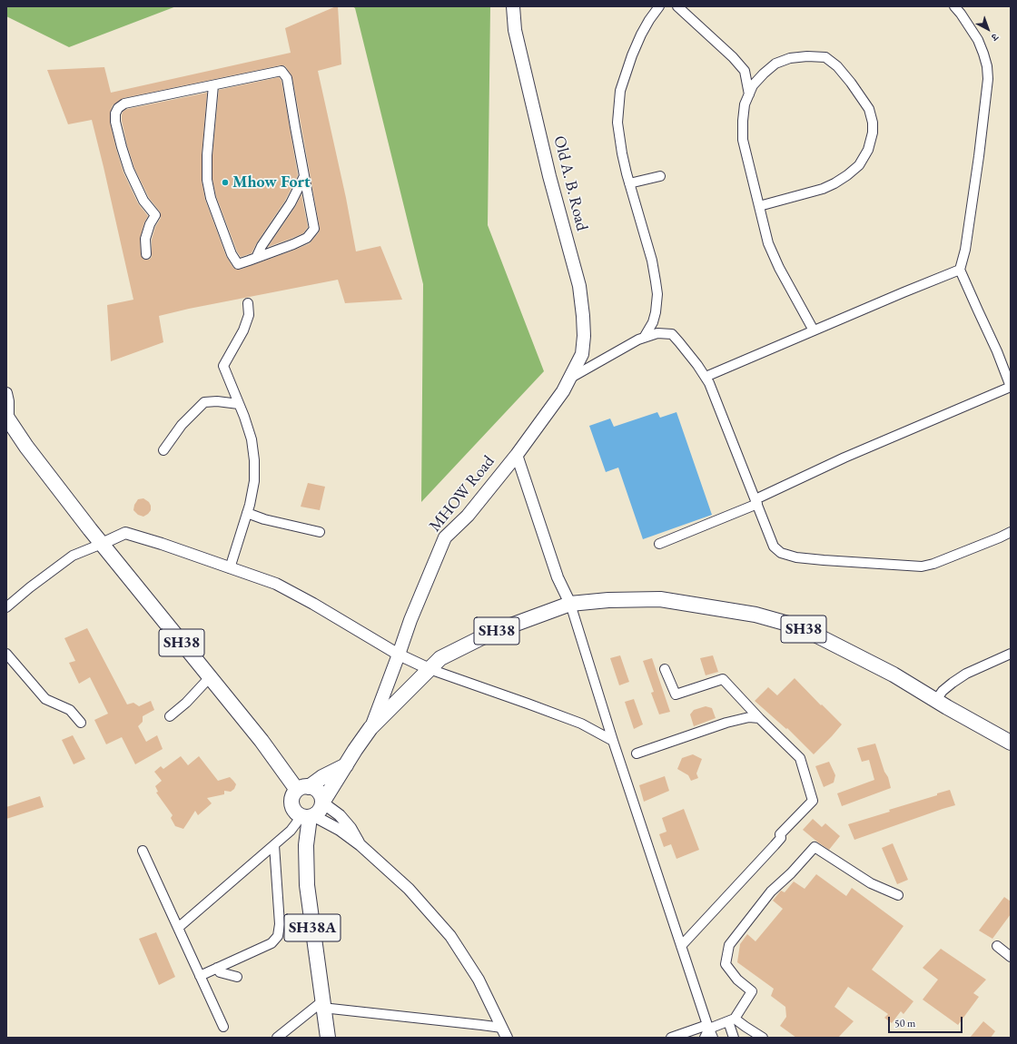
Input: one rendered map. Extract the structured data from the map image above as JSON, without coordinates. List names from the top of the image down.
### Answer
{
  "streets": {
    "main road": [
      "Old A. B. Road",
      "MHOW Road",
      "SH38",
      "SH38A"
    ]
  },
  "crossings": [
    ["Old A. B. Road", "MHOW Road"],
    ["MHOW Road", "SH38"],
    ["SH38", "SH38A"]
  ],
  "places": ["Mhow Fort"],
  "scale_bar": "50 m",
  "north": "bottom right"
}
